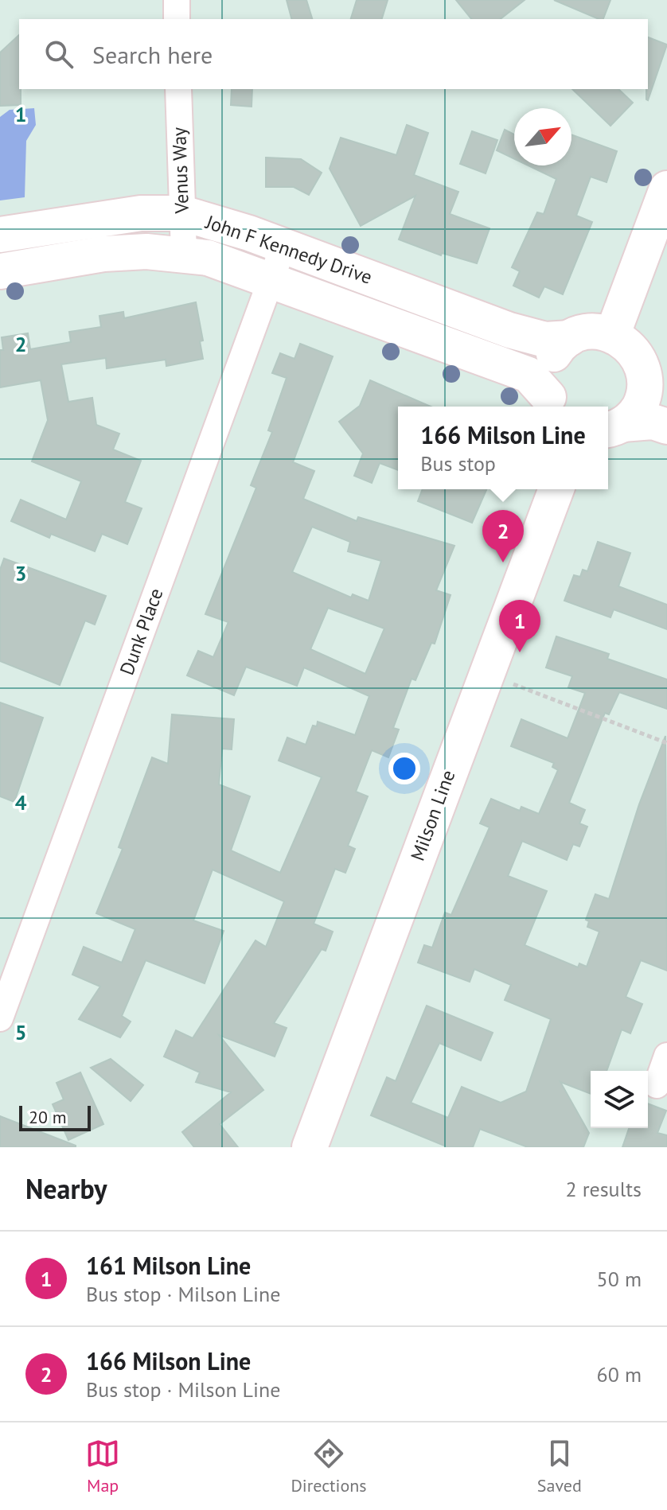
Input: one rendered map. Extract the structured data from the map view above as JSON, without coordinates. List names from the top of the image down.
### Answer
{
  "streets": {
    "main road": ["John F Kennedy Drive", "Milson Line"],
    "street": ["Venus Way", "Dunk Place"]
  },
  "crossings": [
    ["Venus Way", "John F Kennedy Drive"],
    ["John F Kennedy Drive", "Dunk Place"]
  ],
  "scale_bar": "20 m",
  "north": "top right",
  "page": {
    "search": "Search here",
    "popup": ["166 Milson Line", "Bus stop"],
    "pins": ["2", "1"],
    "scale": "20 m",
    "heading": ["Nearby", "2 results"],
    "list": [
      {
        "mark": "1",
        "name": "161 Milson Line",
        "note": "Bus stop · Milson Line",
        "value": "50 m"
      },
      {
        "mark": "2",
        "name": "166 Milson Line",
        "note": "Bus stop · Milson Line",
        "value": "60 m"
      }
    ],
    "nav": ["Map", "Directions", "Saved"]
  },
  "grid": {
    "rows": [
      "1",
      "2",
      "3",
      "4",
      "5"
    ]
  }
}
